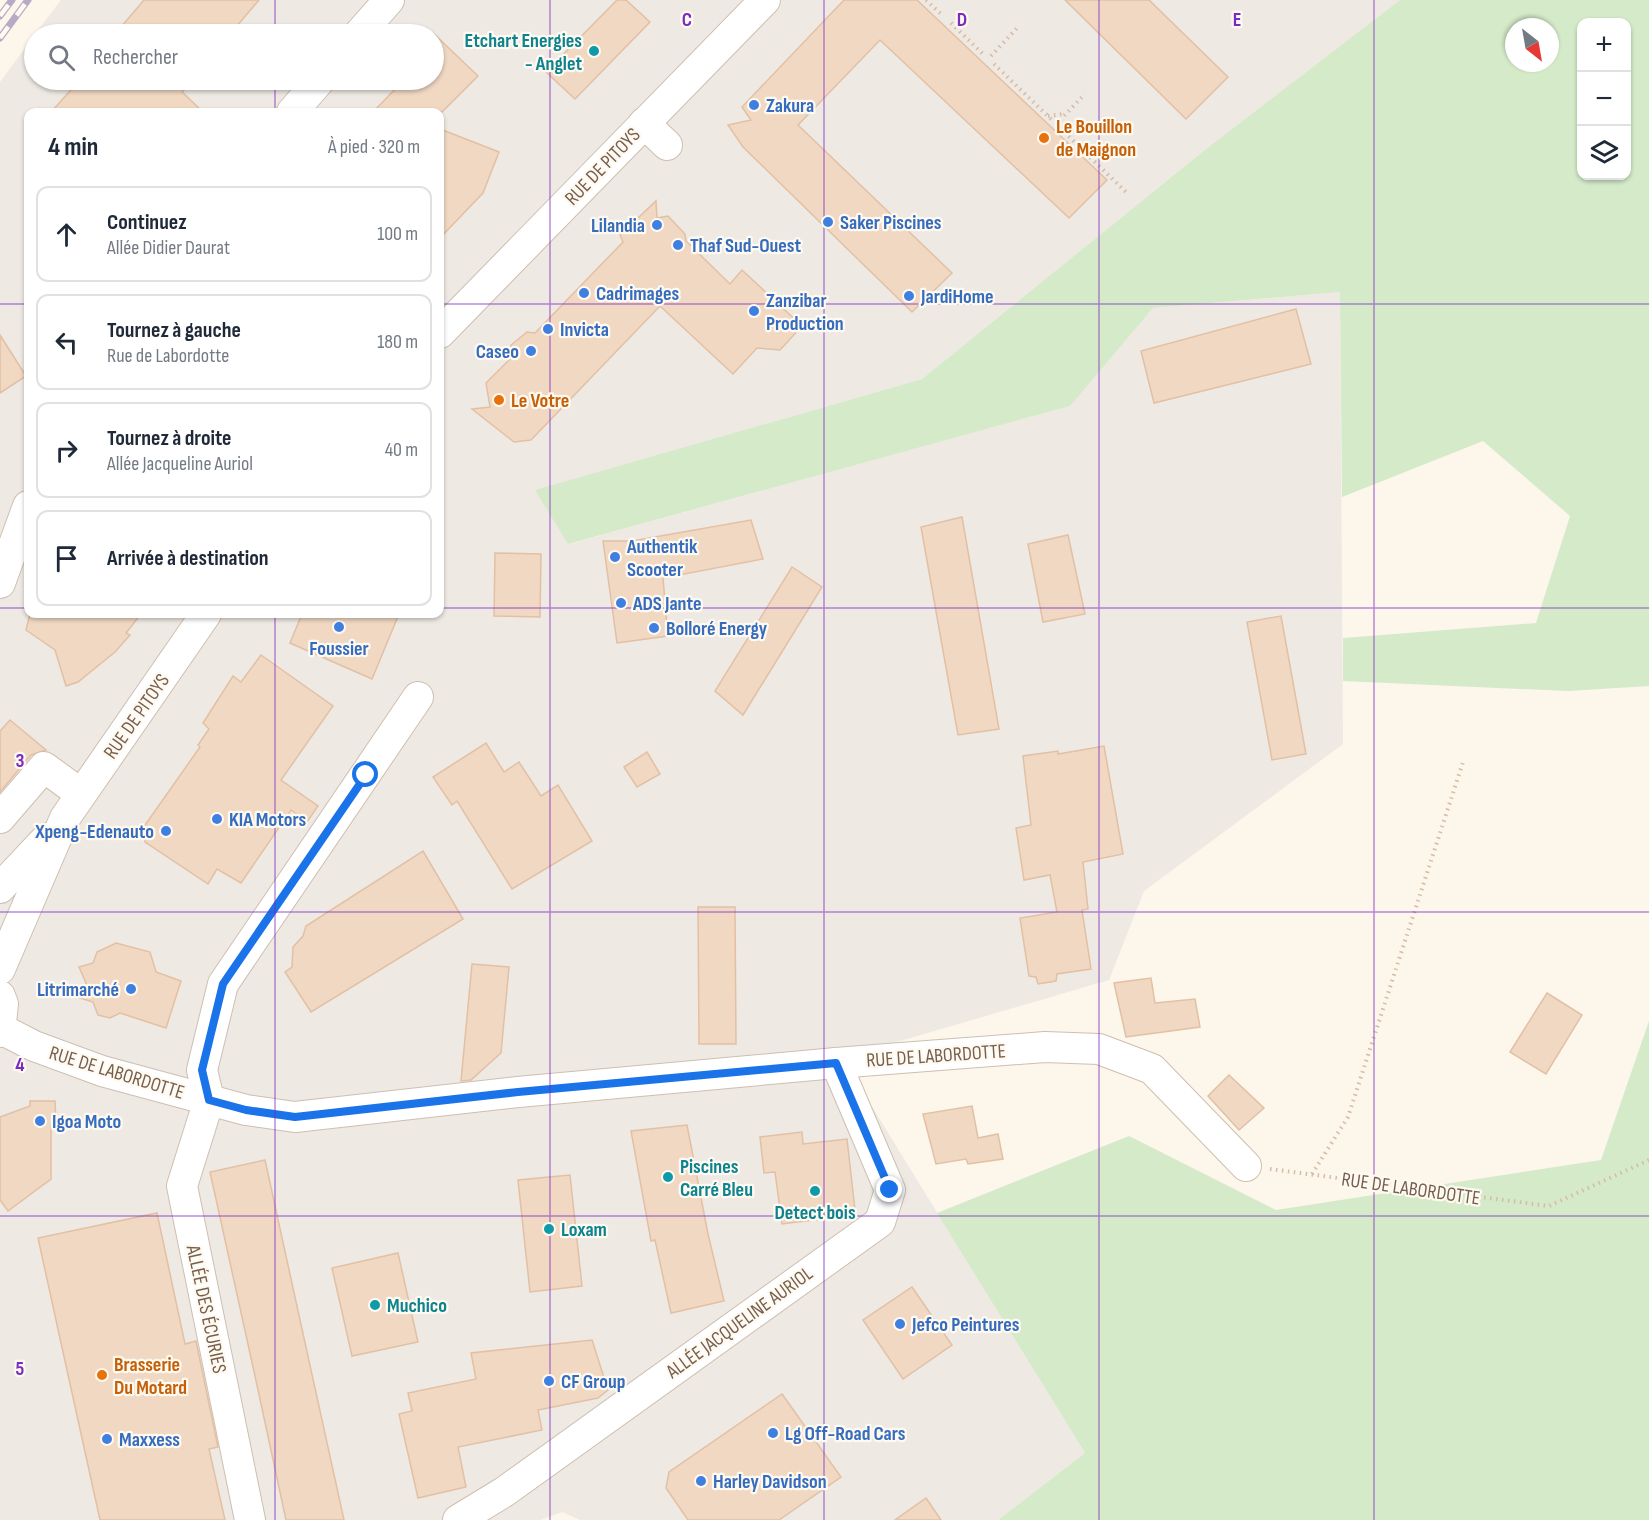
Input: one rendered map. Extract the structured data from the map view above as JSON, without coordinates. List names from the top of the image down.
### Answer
{
  "streets": {
    "street": [
      "RUE DE PITOYS",
      "RUE DE LABORDOTTE",
      "ALLÉE DES ÉCURIES",
      "ALLÉE JACQUELINE AURIOL"
    ]
  },
  "crossings": [
    ["RUE DE LABORDOTTE", "ALLÉE DES ÉCURIES"],
    ["RUE DE LABORDOTTE", "ALLÉE JACQUELINE AURIOL"]
  ],
  "places": [
    "Etchart Energies - Anglet",
    "Zakura",
    "Le Bouillon de Maignon",
    "Saker Piscines",
    "Lilandia",
    "Thaf Sud-Ouest",
    "Cadrimages",
    "JardiHome",
    "Zanzibar Production",
    "Invicta",
    "Caseo",
    "Le Votre",
    "Authentik Scooter",
    "ADS Jante",
    "Foussier",
    "Bolloré Energy",
    "KIA Motors",
    "Xpeng-Edenauto",
    "Litrimarché",
    "Igoa Moto",
    "Piscines Carré Bleu",
    "Detect bois",
    "Loxam",
    "Muchico",
    "Jefco Peintures",
    "Brasserie Du Motard",
    "CF Group",
    "Lg Off-Road Cars",
    "Maxxess",
    "Harley Davidson"
  ],
  "north": "bottom right",
  "page": {
    "map_buttons": ["+", "−"],
    "search": "Rechercher",
    "heading": ["4 min", "À pied · 320 m"],
    "list": [
      ["Continuez", "Allée Didier Daurat", "100 m"],
      ["Tournez à gauche", "Rue de Labordotte", "180 m"],
      ["Tournez à droite", "Allée Jacqueline Auriol", "40 m"],
      "Arrivée à destination"
    ]
  },
  "grid": {
    "columns": ["C", "D", "E"],
    "rows": ["3", "4", "5"]
  }
}
